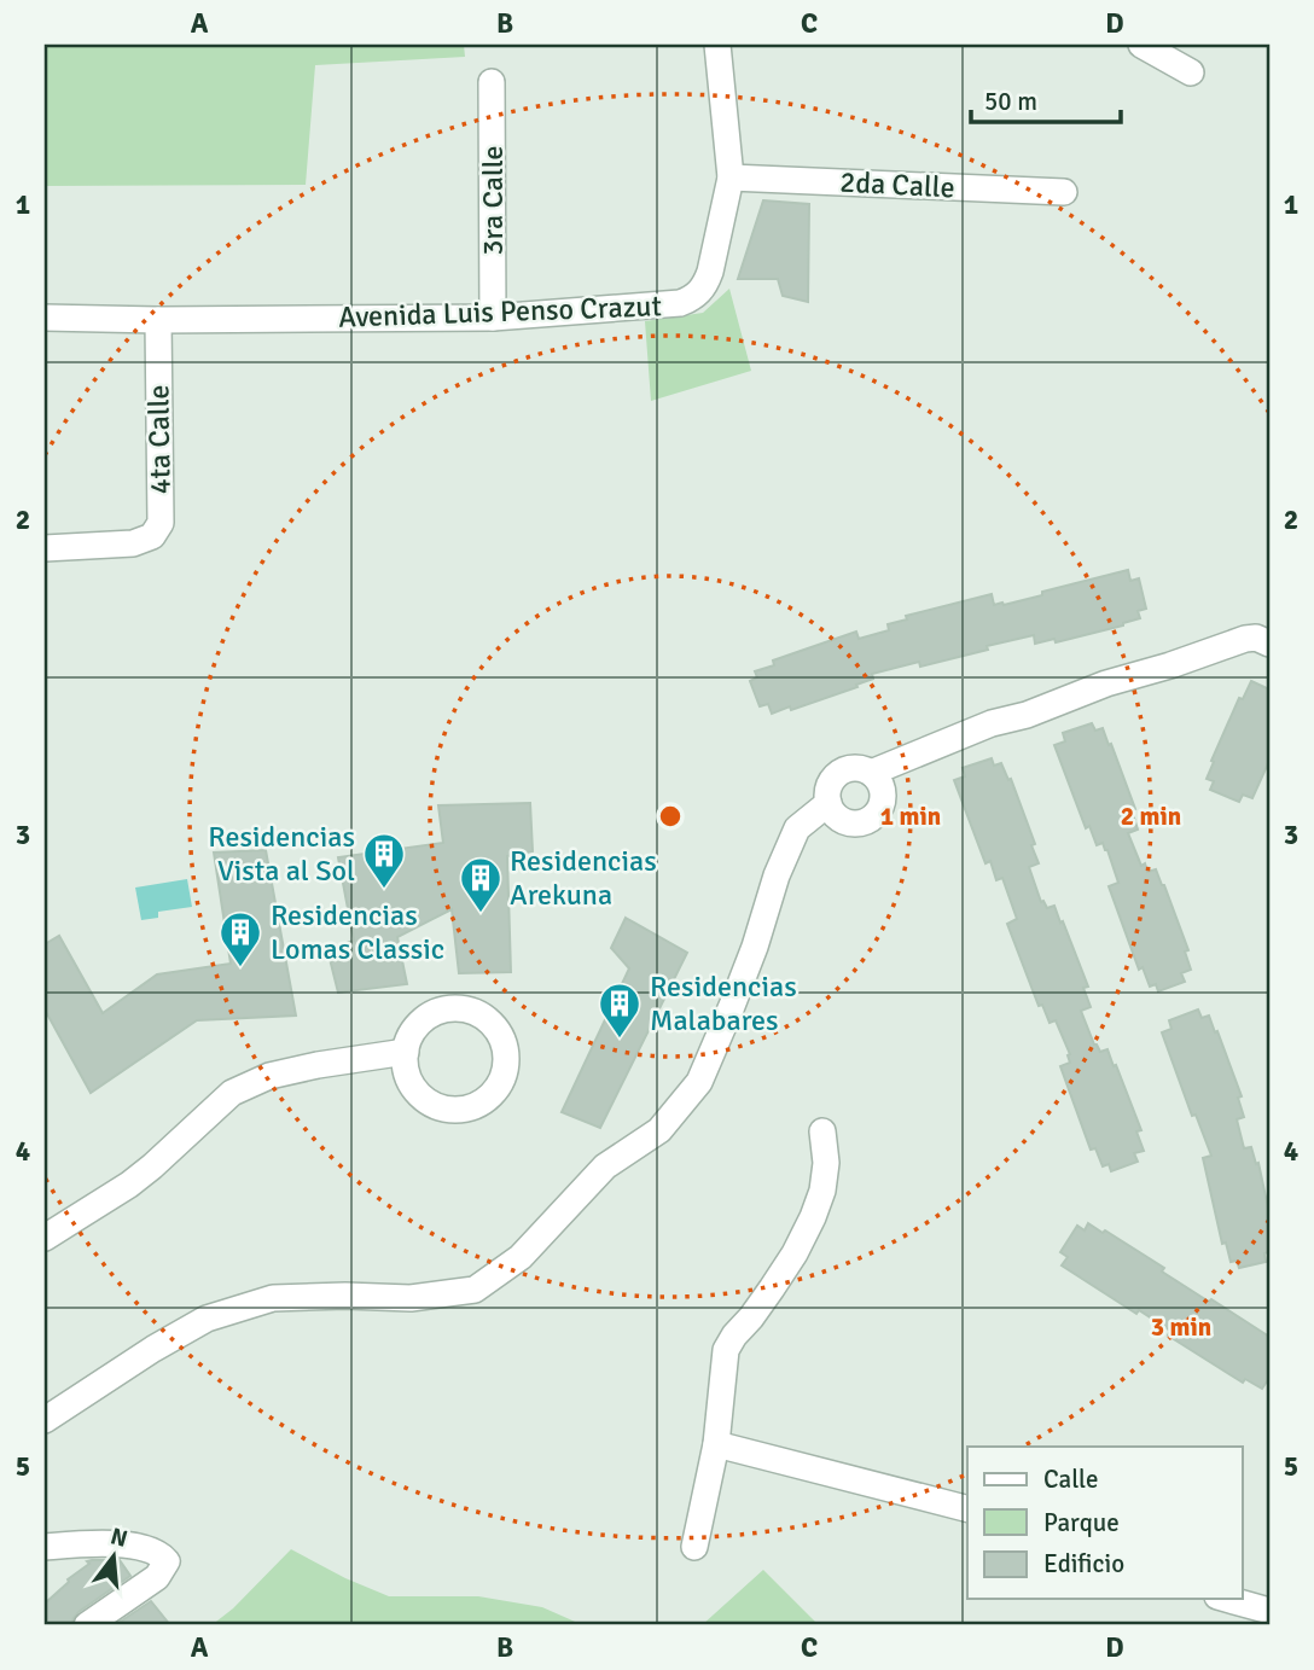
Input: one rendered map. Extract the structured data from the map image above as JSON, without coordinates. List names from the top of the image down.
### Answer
{
  "streets": {
    "street": [
      "2da Calle",
      "3ra Calle",
      "Avenida Luis Penso Crazut",
      "4ta Calle"
    ]
  },
  "crossings": [
    ["2da Calle", "Avenida Luis Penso Crazut"],
    ["3ra Calle", "Avenida Luis Penso Crazut"],
    ["Avenida Luis Penso Crazut", "4ta Calle"]
  ],
  "places": {
    "building": [
      "Residencias Vista al Sol",
      "Residencias Arekuna",
      "Residencias Lomas Classic",
      "Residencias Malabares"
    ]
  },
  "legend": ["Calle", "Parque", "Edificio"],
  "scale_bar": "50 m",
  "north": "top",
  "grid": {
    "columns": [
      "A",
      "B",
      "C",
      "D"
    ],
    "rows": [
      "1",
      "2",
      "3",
      "4",
      "5"
    ]
  },
  "rings": ["1 min", "2 min", "3 min"]
}
